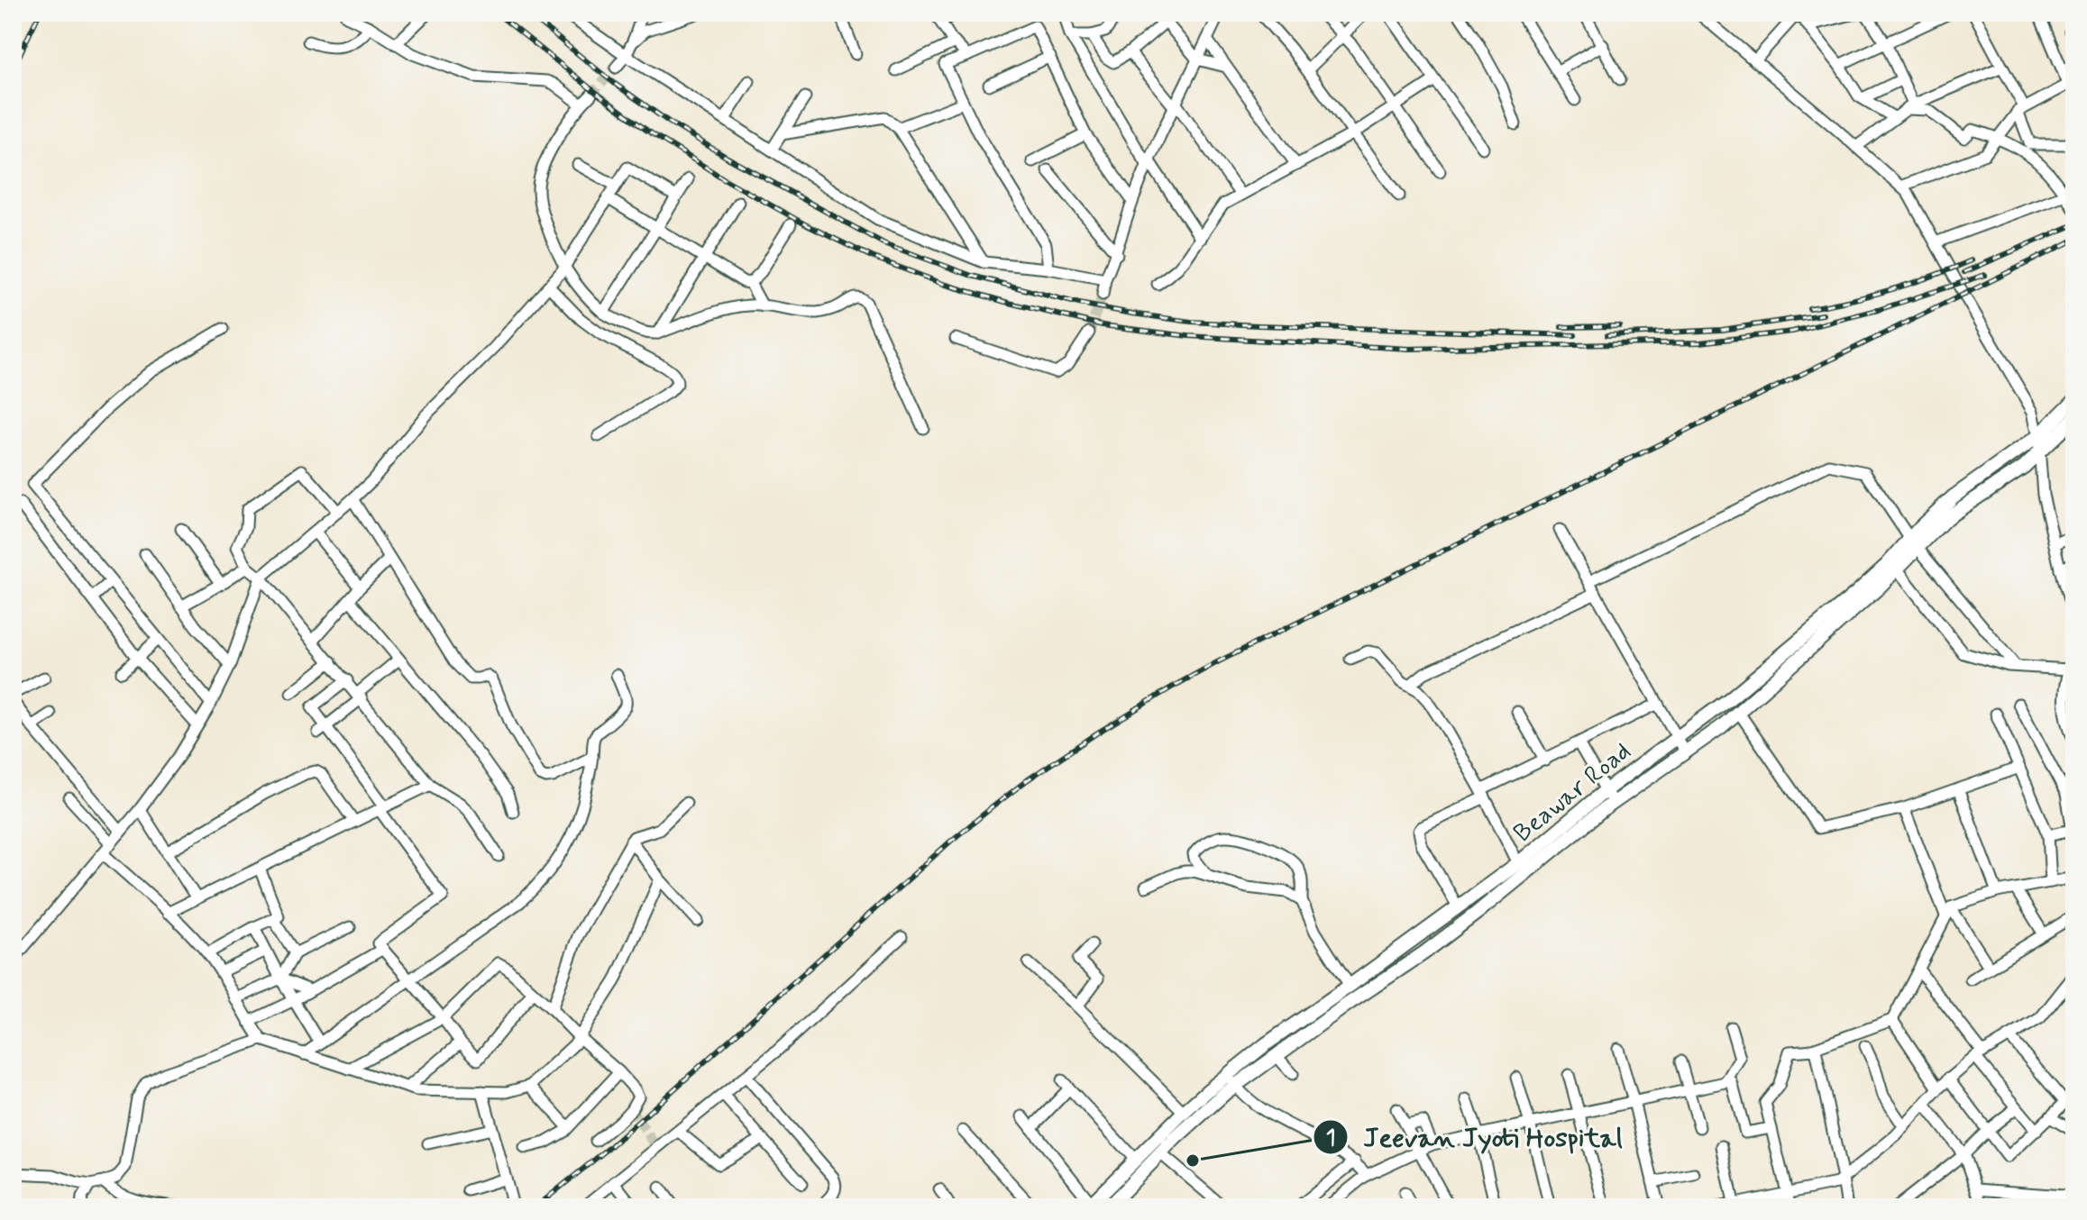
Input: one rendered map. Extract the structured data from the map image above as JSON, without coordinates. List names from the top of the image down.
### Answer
{
  "streets": {
    "main road": ["Beawar Road"]
  },
  "places": ["Jeevan Jyoti Hospital"]
}
